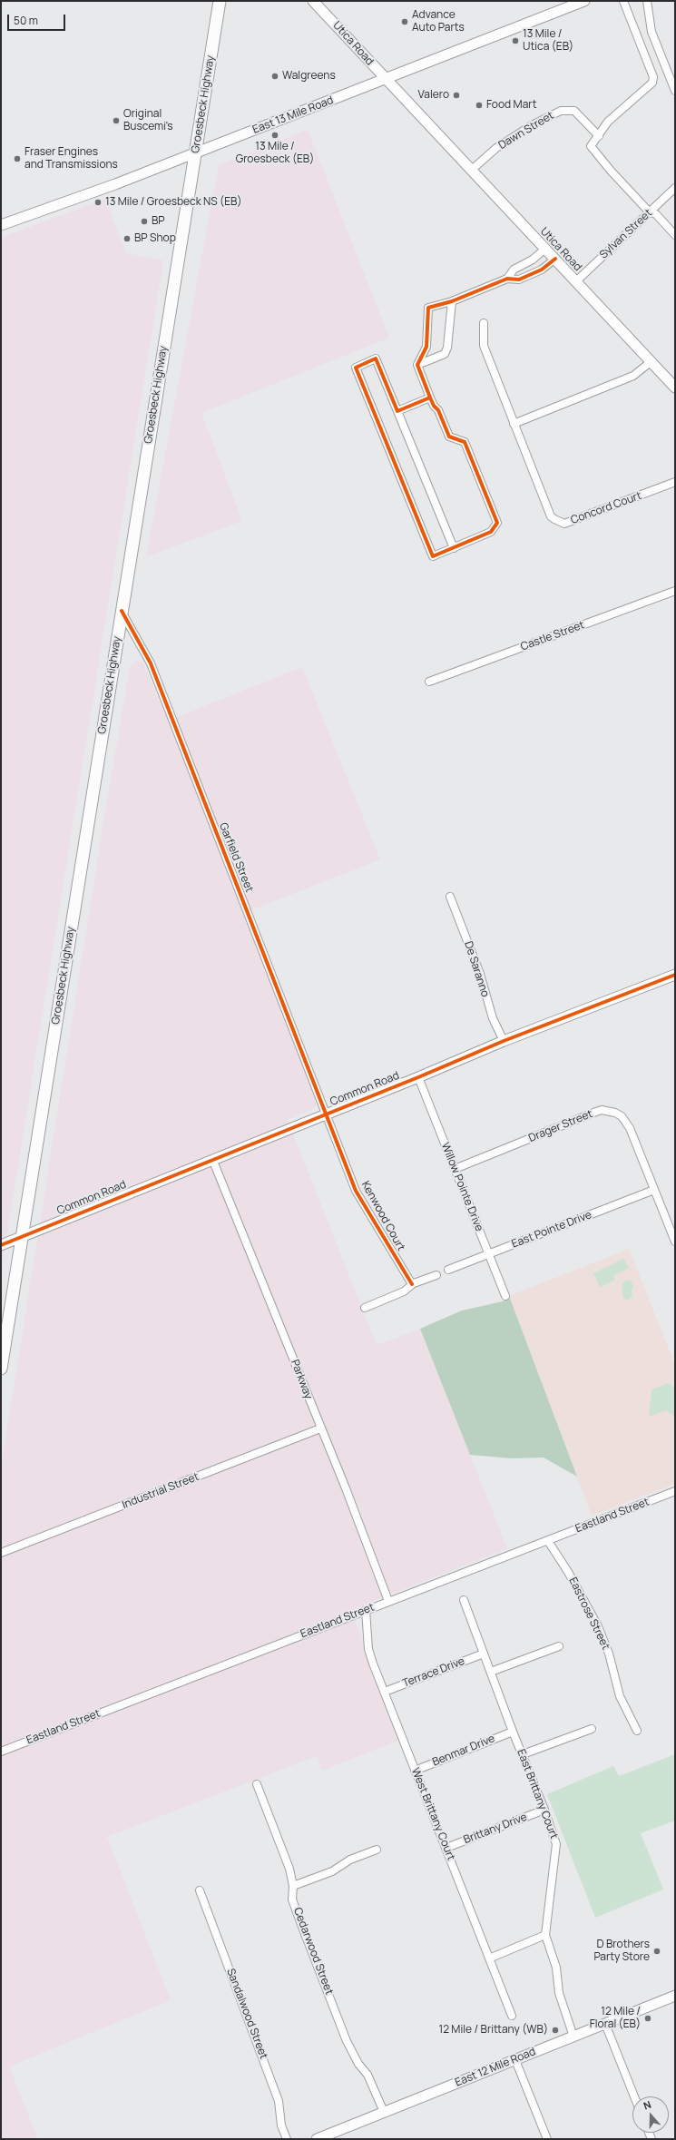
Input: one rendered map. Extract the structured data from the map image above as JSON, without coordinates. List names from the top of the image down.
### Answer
{
  "streets": {
    "main road": [
      "Utica Road",
      "Groesbeck Highway",
      "East 13 Mile Road",
      "Common Road",
      "East 12 Mile Road"
    ],
    "street": [
      "Dawn Street",
      "Sylvan Street",
      "Concord Court",
      "Castle Street",
      "Garfield Street",
      "De Saranno",
      "Drager Street",
      "Willow Pointe Drive",
      "Kenwood Court",
      "East Pointe Drive",
      "Parkway",
      "Industrial Street",
      "Eastland Street",
      "Eastrose Street",
      "Terrace Drive",
      "Benmar Drive",
      "East Brittany Court",
      "West Brittany Court",
      "Brittany Drive",
      "Cedarwood Street",
      "Sandalwood Street"
    ]
  },
  "crossings": [
    ["Utica Road", "East 13 Mile Road"],
    ["Utica Road", "Dawn Street"],
    ["Utica Road", "Sylvan Street"],
    ["Groesbeck Highway", "East 13 Mile Road"],
    ["Groesbeck Highway", "Garfield Street"],
    ["Groesbeck Highway", "Common Road"],
    ["Garfield Street", "Common Road"],
    ["Garfield Street", "Kenwood Court"],
    ["De Saranno", "Common Road"],
    ["Common Road", "Willow Pointe Drive"],
    ["Common Road", "Kenwood Court"],
    ["Common Road", "Parkway"],
    ["Drager Street", "Willow Pointe Drive"],
    ["Drager Street", "East Pointe Drive"],
    ["Willow Pointe Drive", "East Pointe Drive"],
    ["Parkway", "Industrial Street"],
    ["Parkway", "Eastland Street"],
    ["Eastland Street", "Eastrose Street"],
    ["Eastland Street", "West Brittany Court"],
    ["Terrace Drive", "East Brittany Court"],
    ["Terrace Drive", "West Brittany Court"],
    ["Benmar Drive", "East Brittany Court"],
    ["Benmar Drive", "West Brittany Court"],
    ["East Brittany Court", "Brittany Drive"],
    ["East Brittany Court", "East 12 Mile Road"],
    ["West Brittany Court", "Brittany Drive"],
    ["Cedarwood Street", "East 12 Mile Road"]
  ],
  "places": [
    "Advance Auto Parts",
    "13 Mile / Utica (EB)",
    "Walgreens",
    "Valero",
    "Food Mart",
    "Original Buscemi's",
    "13 Mile / Groesbeck (EB)",
    "Fraser Engines and Transmissions",
    "13 Mile / Groesbeck NS (EB)",
    "BP",
    "BP Shop",
    "D Brothers Party Store",
    "12 Mile / Floral (EB)",
    "12 Mile / Brittany (WB)"
  ],
  "scale_bar": "50 m",
  "north": "top"
}
